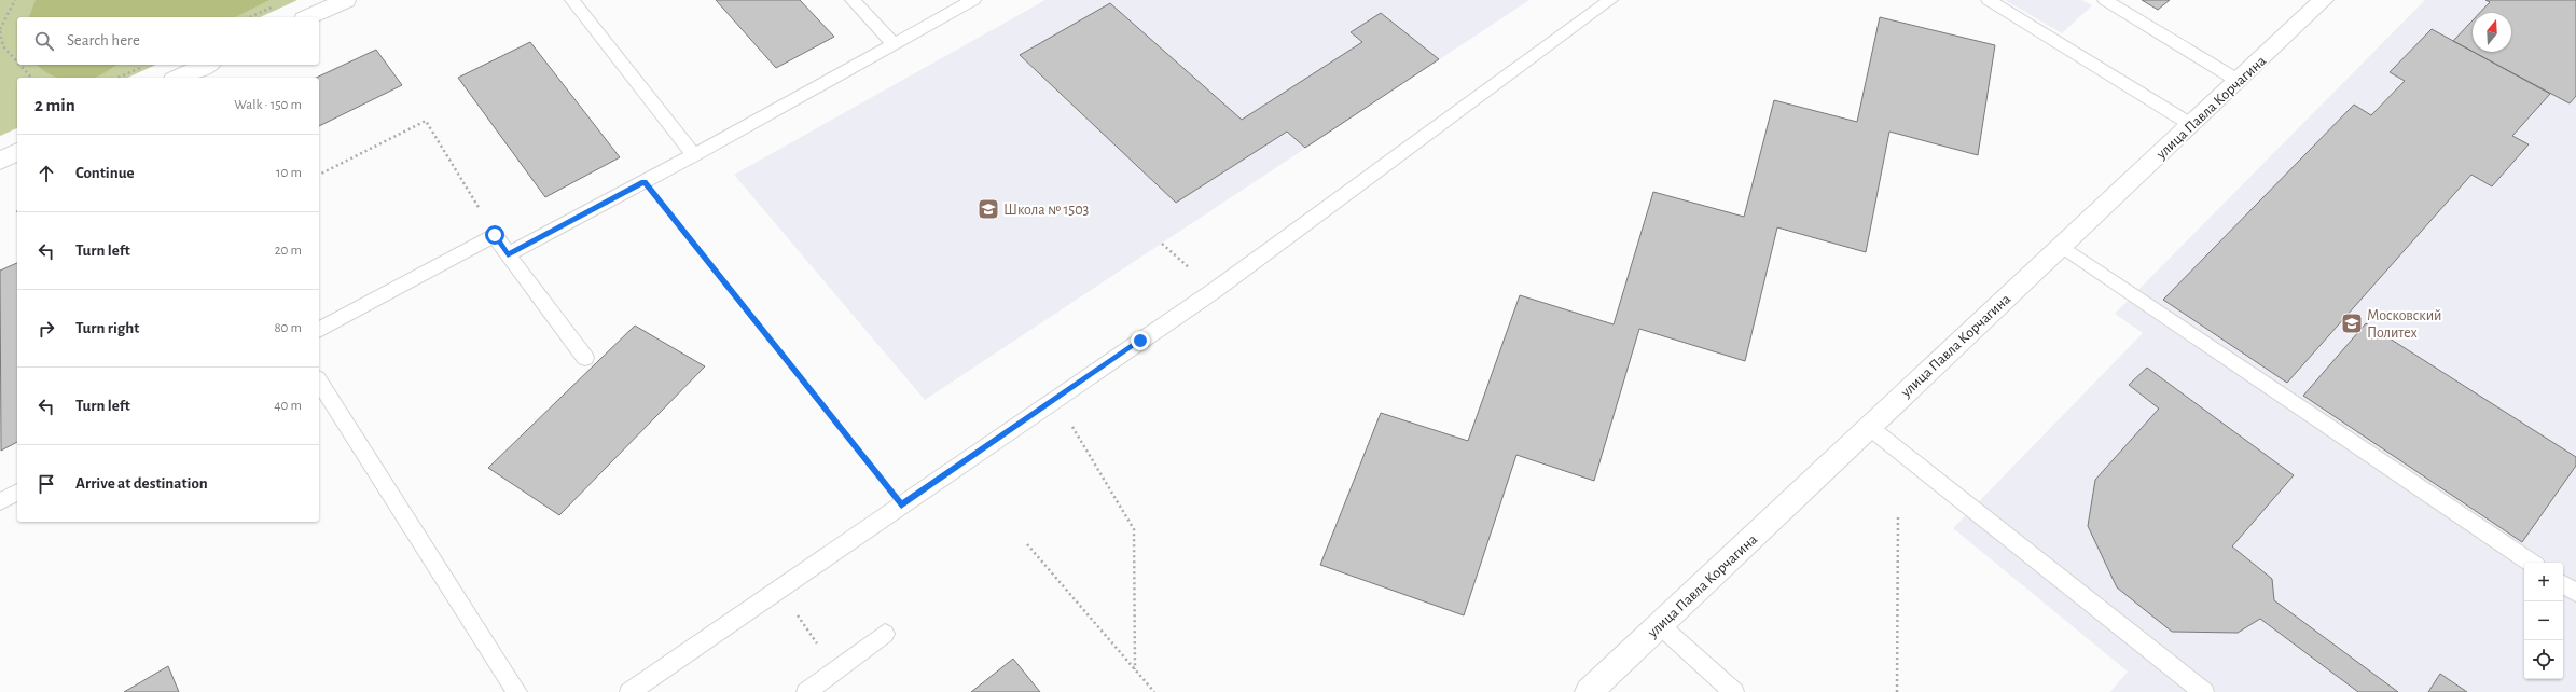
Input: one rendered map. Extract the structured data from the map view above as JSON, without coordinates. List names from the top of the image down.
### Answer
{
  "streets": {
    "street": ["улица Павла Корчагина"]
  },
  "places": {
    "school or university": ["Школа № 1503", "Московский Политех"]
  },
  "north": "top",
  "page": {
    "search": "Search here",
    "heading": ["2 min", "Walk · 150 m"],
    "list": [
      ["Continue", "10 m"],
      ["Turn left", "20 m"],
      ["Turn right", "80 m"],
      ["Turn left", "40 m"],
      "Arrive at destination"
    ],
    "map_buttons": ["+", "−"]
  }
}
